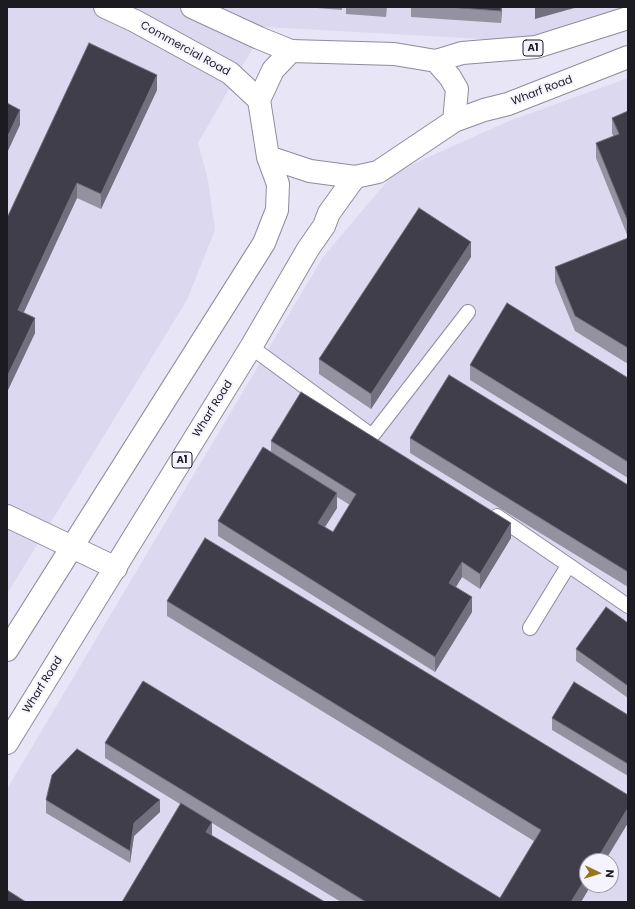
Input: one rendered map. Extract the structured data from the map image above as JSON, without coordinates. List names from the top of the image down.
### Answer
{
  "streets": {
    "main road": ["A1", "Commercial Road", "Wharf Road"]
  },
  "north": "right"
}
